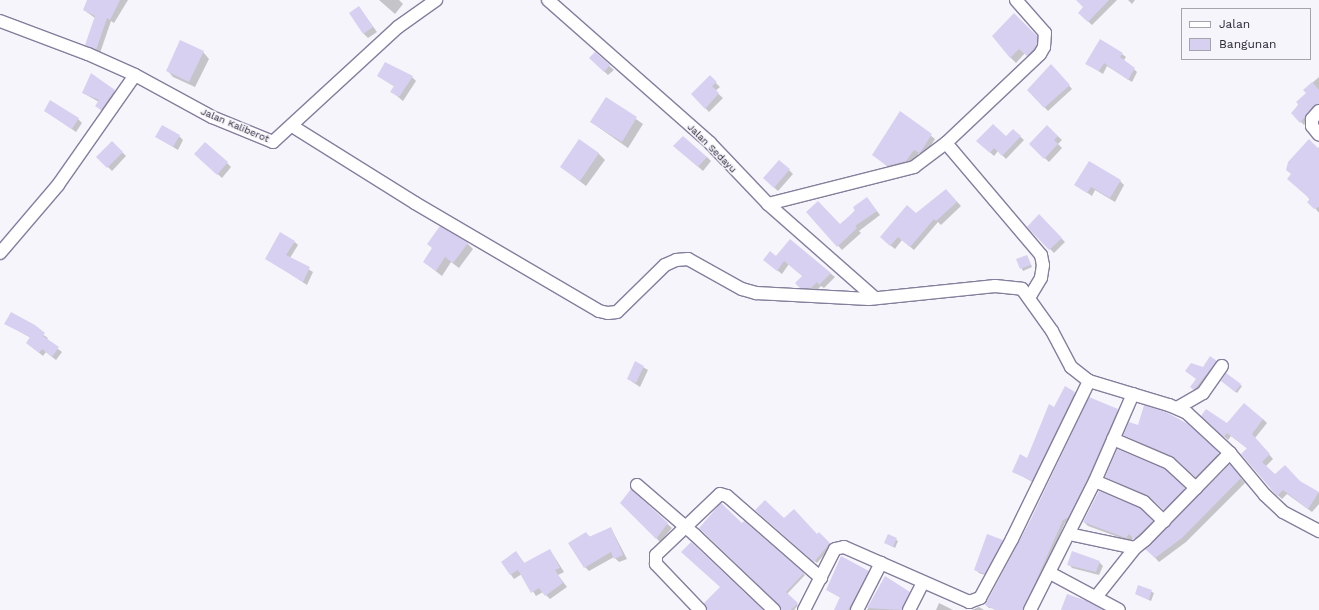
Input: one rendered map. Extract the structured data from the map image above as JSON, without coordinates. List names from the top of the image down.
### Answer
{
  "streets": {
    "street": ["Jalan Kaliberot", "Jalan Sedayu"]
  },
  "legend": ["Jalan", "Bangunan"]
}
